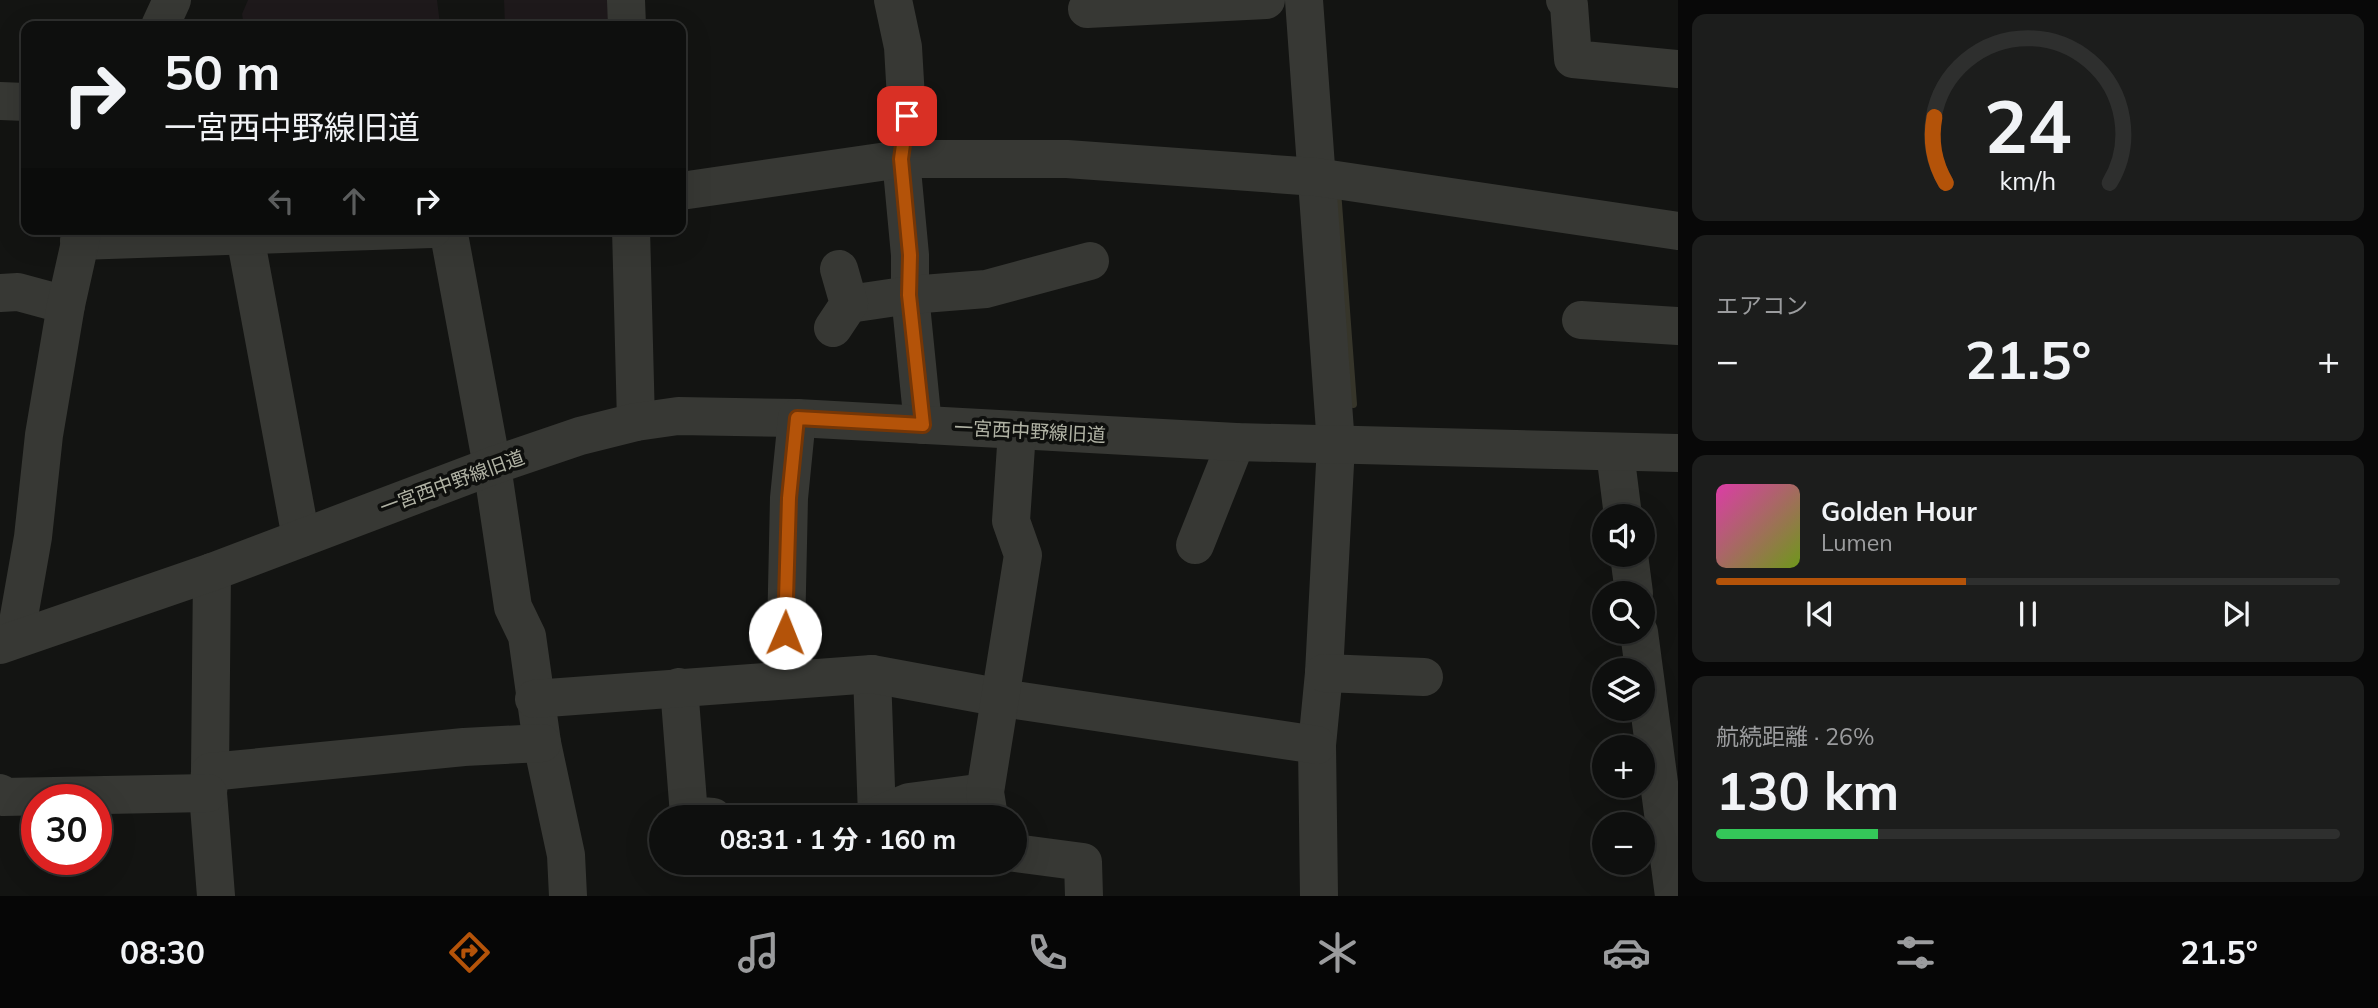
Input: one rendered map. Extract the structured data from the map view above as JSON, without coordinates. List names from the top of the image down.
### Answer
{
  "streets": {
    "street": ["一宮西中野線旧道"]
  },
  "page": {
    "turn": ["50 m", "一宮西中野線旧道"],
    "tile": [
      "エアコン",
      ["航続距離 · 26%", "130 km"]
    ],
    "heat": ["−", "21.5°", "+"],
    "song": ["Golden Hour", "Lumen"],
    "map_buttons": ["+", "−"],
    "limit": "30",
    "trip": "08:31 · 1 分 · 160 m",
    "tabs": ["08:30", "21.5°"],
    "gauge": ["24", "km/h"]
  }
}
